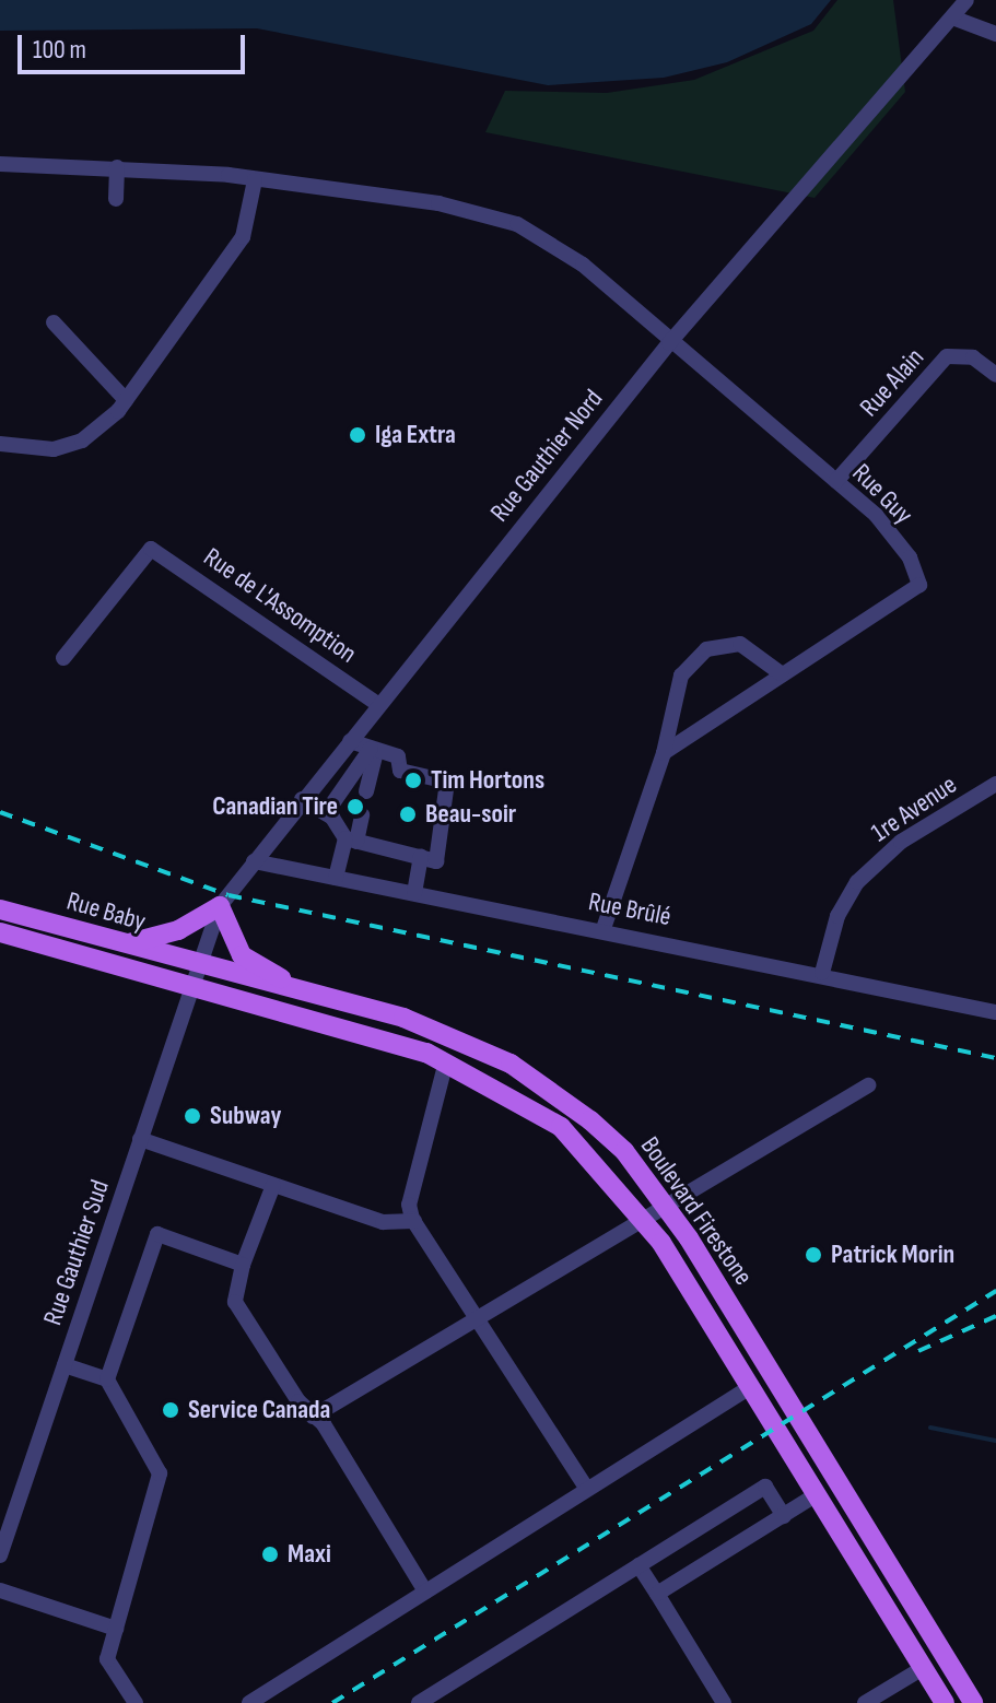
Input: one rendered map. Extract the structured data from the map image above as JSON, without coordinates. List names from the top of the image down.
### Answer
{
  "streets": {
    "main road": ["Rue Baby", "Boulevard Firestone"],
    "street": [
      "Rue Alain",
      "Rue Gauthier Nord",
      "Rue Guy",
      "Rue de L'Assomption",
      "1re Avenue",
      "Rue Brûlé",
      "Rue Gauthier Sud"
    ]
  },
  "crossings": [
    ["Rue Alain", "Rue Guy"],
    ["Rue Gauthier Nord", "Rue Guy"],
    ["Rue Gauthier Nord", "Rue de L'Assomption"],
    ["Rue Gauthier Nord", "Rue Brûlé"],
    ["Rue Gauthier Nord", "Rue Baby"],
    ["Rue Gauthier Nord", "Boulevard Firestone"],
    ["Rue Gauthier Nord", "Rue Gauthier Sud"],
    ["1re Avenue", "Rue Brûlé"],
    ["Rue Baby", "Boulevard Firestone"],
    ["Rue Baby", "Rue Gauthier Sud"],
    ["Boulevard Firestone", "Rue Gauthier Sud"]
  ],
  "places": [
    "Iga Extra",
    "Tim Hortons",
    "Canadian Tire",
    "Beau-soir",
    "Subway",
    "Patrick Morin",
    "Service Canada",
    "Maxi"
  ],
  "scale_bar": "100 m"
}
